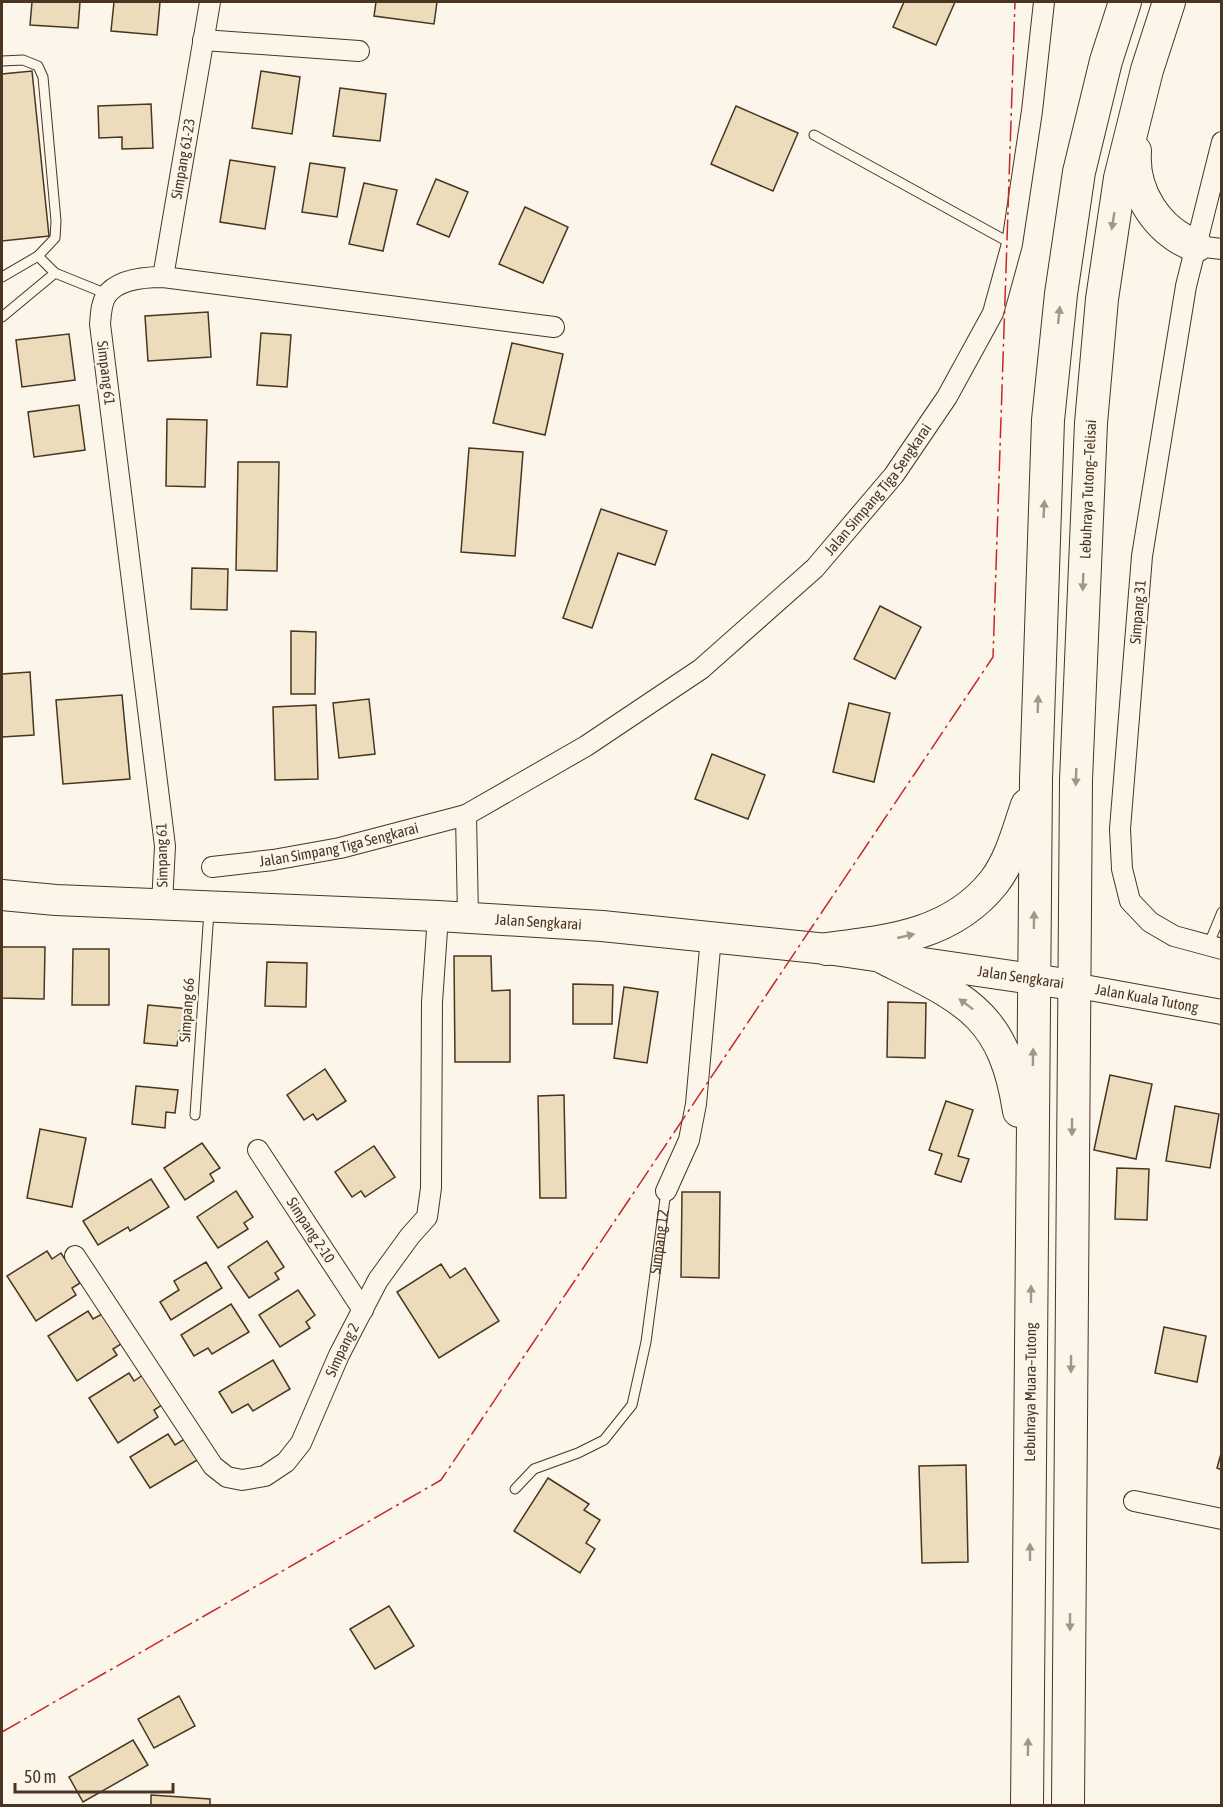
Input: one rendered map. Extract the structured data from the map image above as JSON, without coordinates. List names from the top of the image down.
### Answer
{
  "streets": {
    "highway": ["Lebuhraya Tutong–Telisai", "Lebuhraya Muara–Tutong"],
    "main road": ["Jalan Sengkarai"],
    "street": [
      "Simpang 61-23",
      "Simpang 61",
      "Jalan Simpang Tiga Sengkarai",
      "Simpang 31",
      "Jalan Kuala Tutong",
      "Simpang 2-10",
      "Simpang 12",
      "Simpang 2"
    ],
    "lane": ["Simpang 66"]
  },
  "crossings": [
    ["Simpang 61", "Jalan Sengkarai"],
    ["Lebuhraya Tutong–Telisai", "Jalan Sengkarai"],
    ["Lebuhraya Tutong–Telisai", "Jalan Kuala Tutong"],
    ["Jalan Sengkarai", "Jalan Kuala Tutong"],
    ["Jalan Sengkarai", "Simpang 66"],
    ["Jalan Sengkarai", "Simpang 12"],
    ["Jalan Sengkarai", "Simpang 2"],
    ["Jalan Sengkarai", "Lebuhraya Muara–Tutong"],
    ["Simpang 2-10", "Simpang 2"]
  ],
  "scale_bar": "50 m"
}
